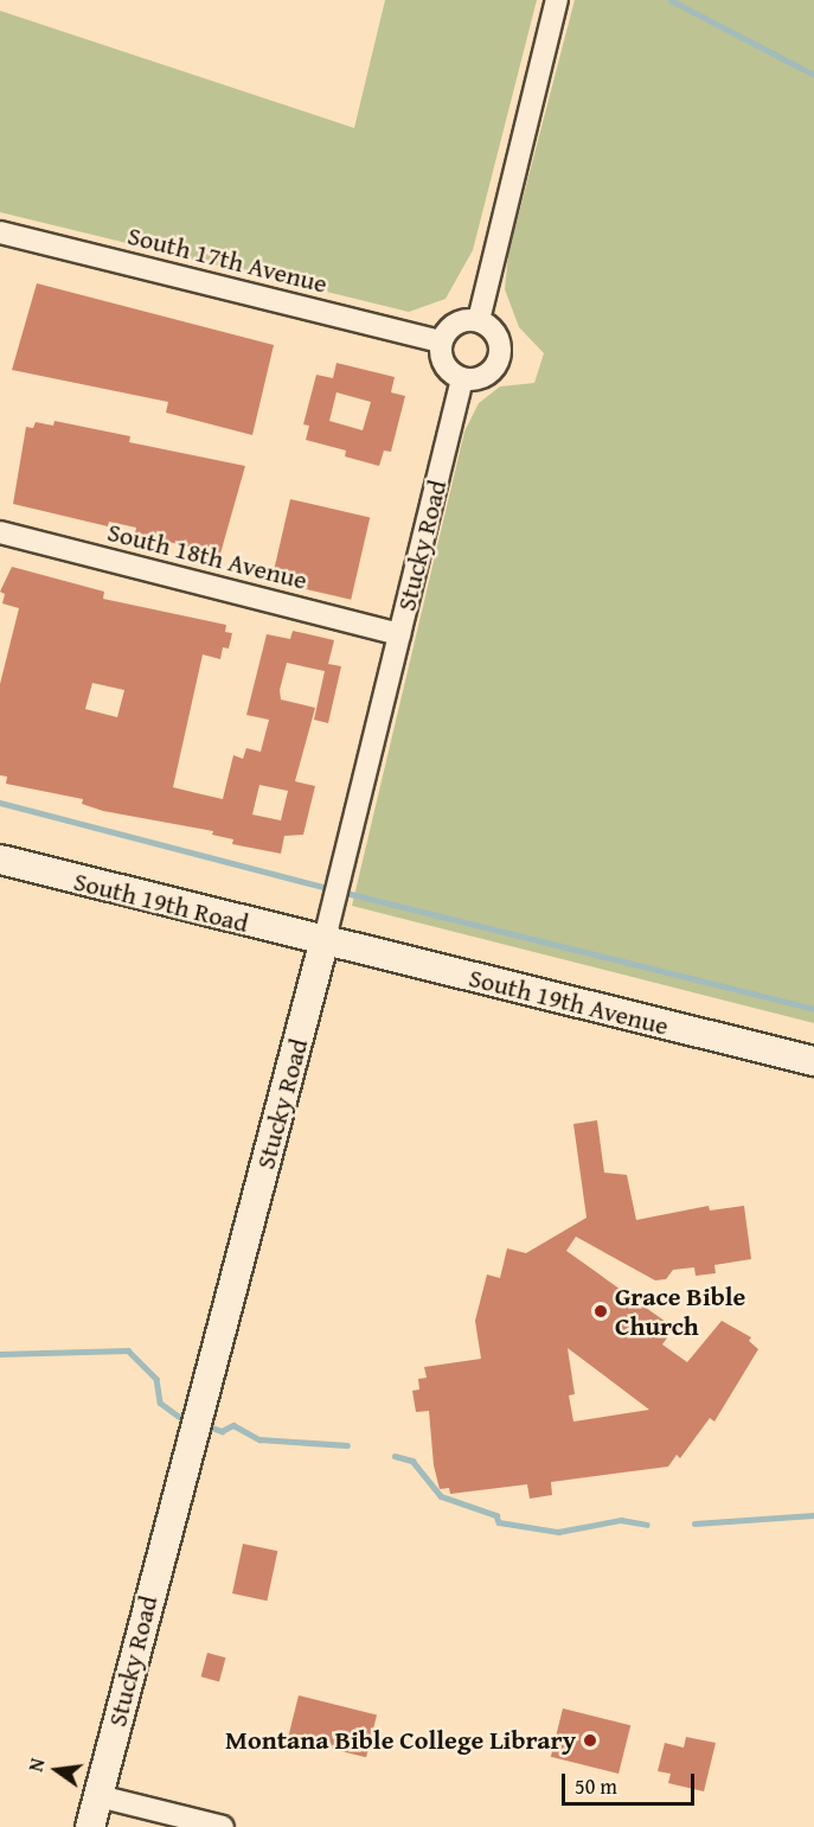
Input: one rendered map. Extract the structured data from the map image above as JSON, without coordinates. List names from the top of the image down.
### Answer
{
  "streets": {
    "street": [
      "South 17th Avenue",
      "Stucky Road",
      "South 18th Avenue",
      "South 19th Road",
      "South 19th Avenue"
    ]
  },
  "crossings": [
    ["South 17th Avenue", "Stucky Road"],
    ["Stucky Road", "South 18th Avenue"],
    ["Stucky Road", "South 19th Road"],
    ["Stucky Road", "South 19th Avenue"],
    ["South 19th Road", "South 19th Avenue"]
  ],
  "places": ["Grace Bible Church", "Montana Bible College Library"],
  "scale_bar": "50 m",
  "north": "left"
}
